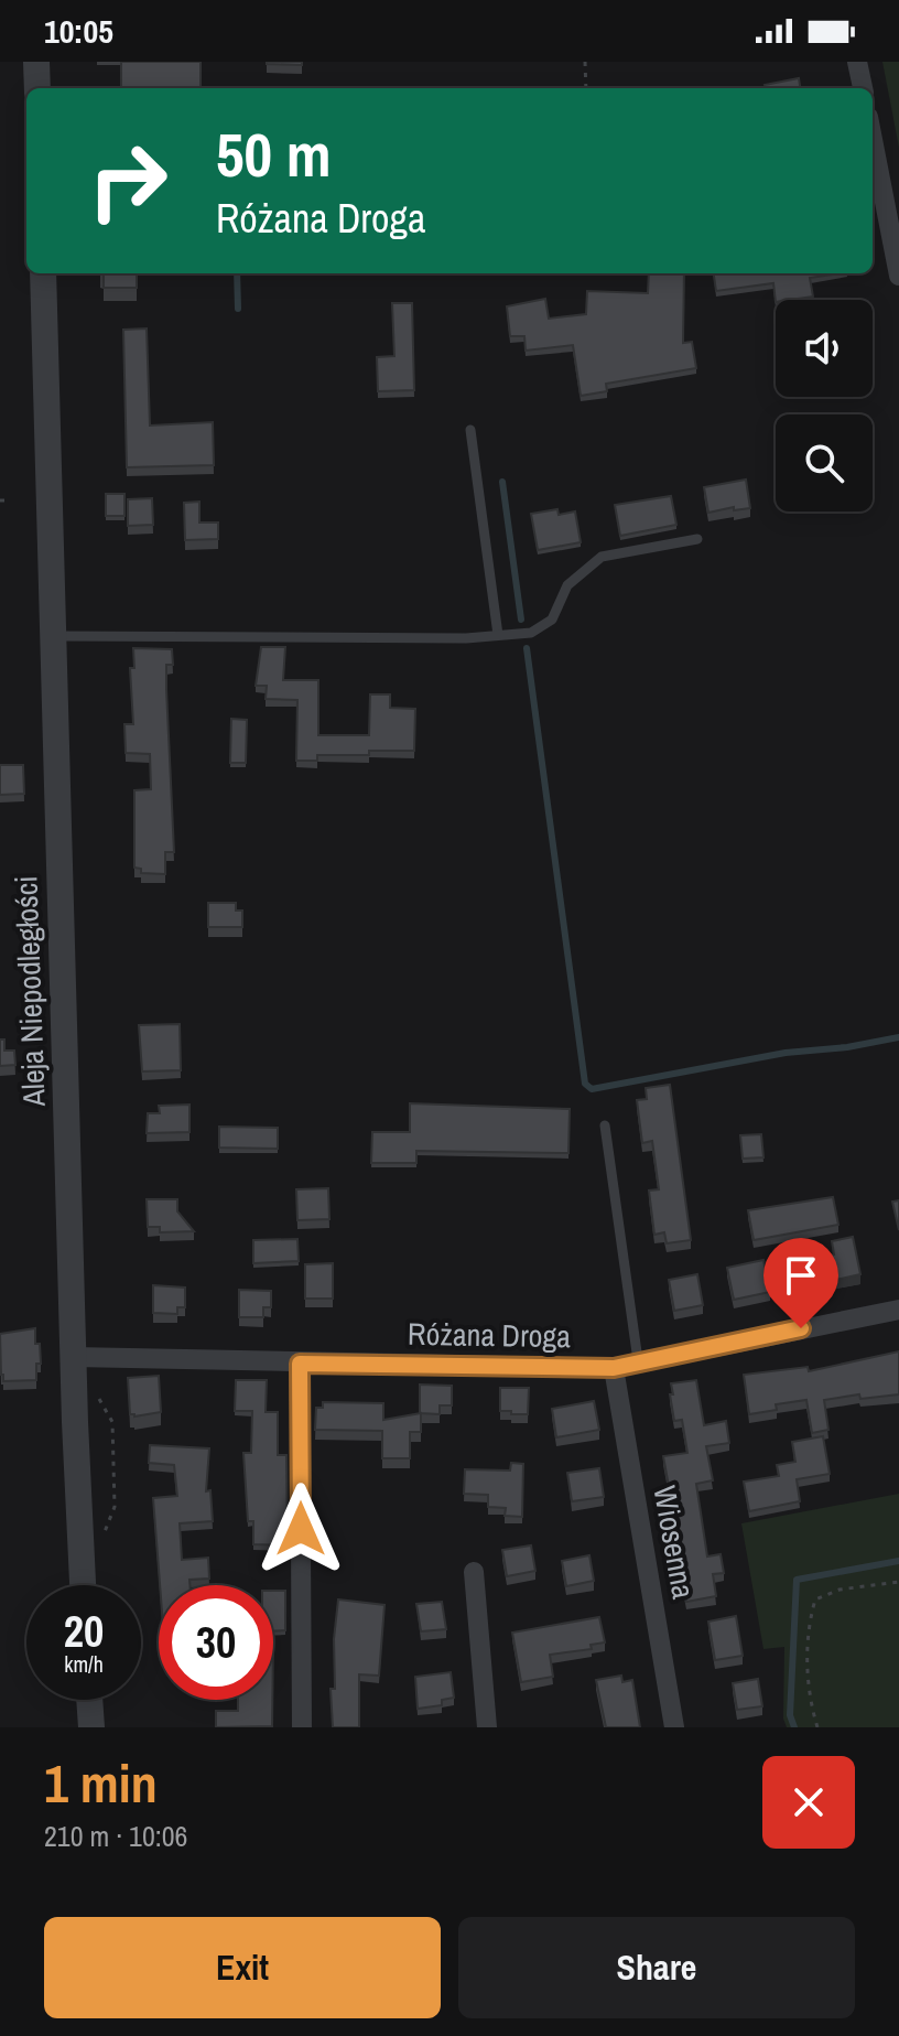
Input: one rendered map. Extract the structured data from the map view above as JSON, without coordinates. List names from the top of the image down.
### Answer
{
  "streets": {
    "street": ["Aleja Niepodległości", "Różana Droga", "Wiosenna"]
  },
  "crossings": [
    ["Aleja Niepodległości", "Różana Droga"],
    ["Różana Droga", "Wiosenna"]
  ],
  "page": {
    "status": "10:05",
    "turn": ["50 m", "Różana Droga"],
    "speed": "20 km/h",
    "limit": "30",
    "heading": ["1 min", "210 m · 10:06"],
    "buttons": ["Exit", "Share"]
  }
}
